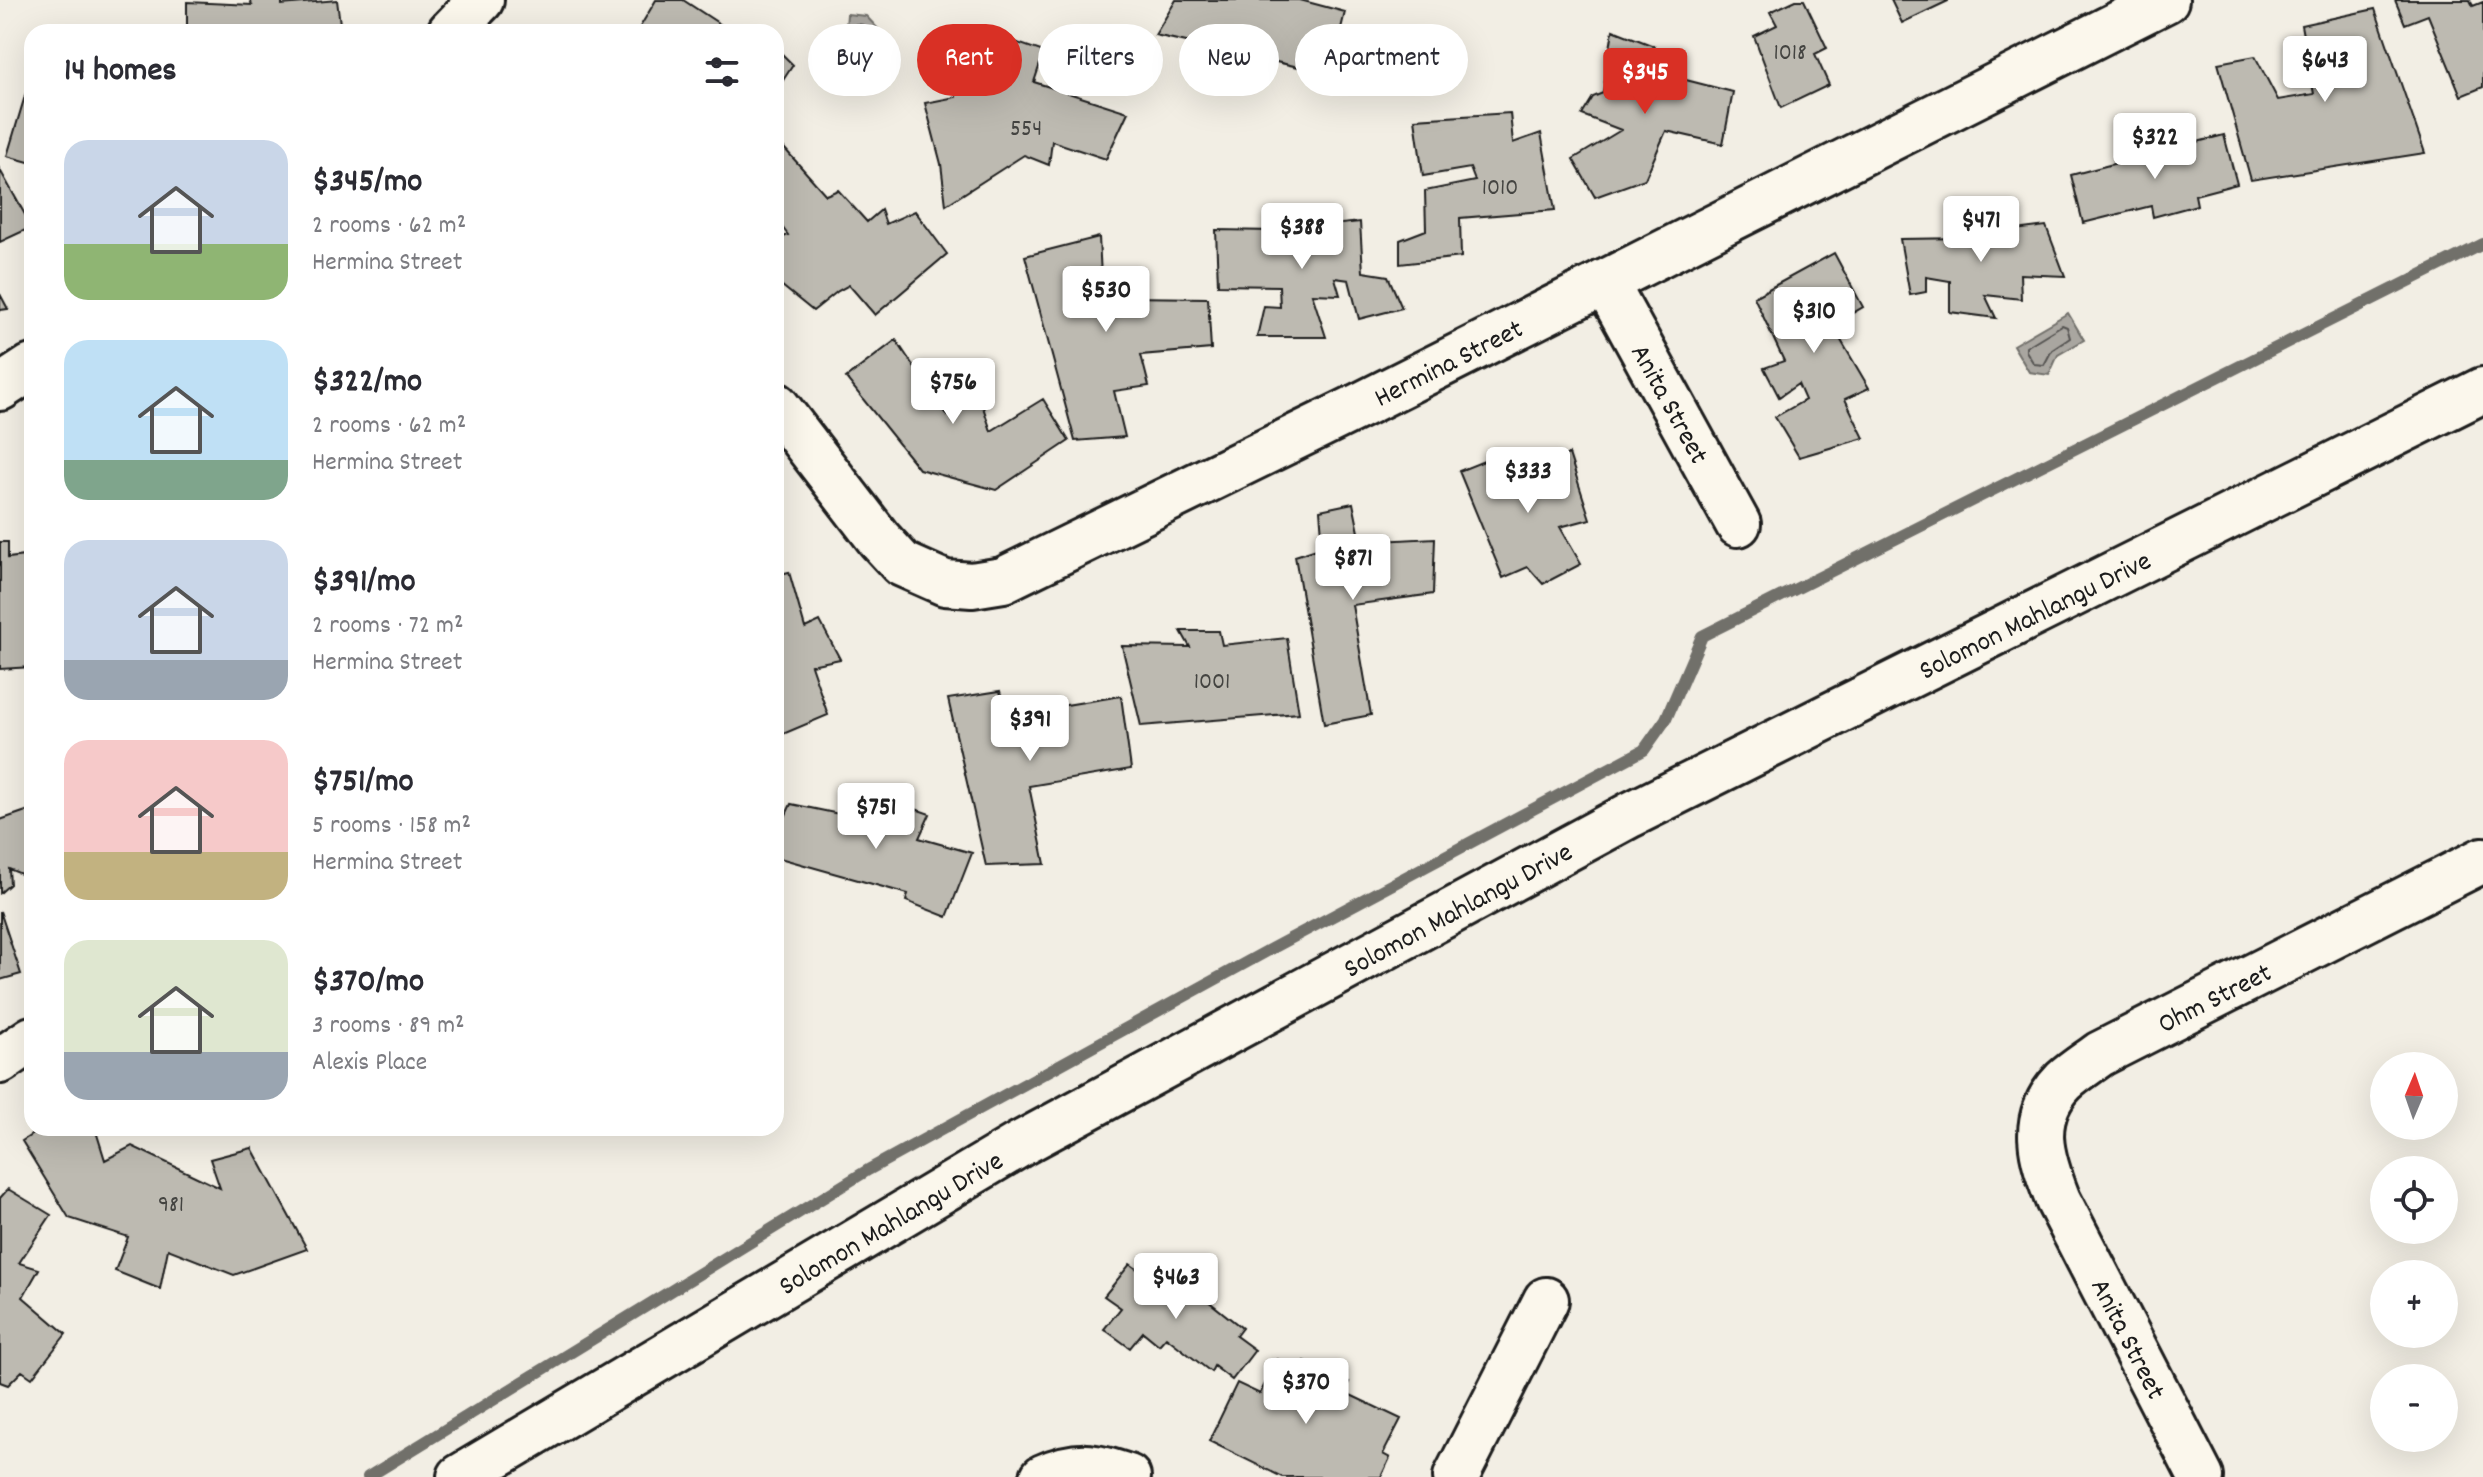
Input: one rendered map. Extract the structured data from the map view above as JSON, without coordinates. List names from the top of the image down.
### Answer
{
  "streets": {
    "street": [
      "Hermina Street",
      "Anita Street",
      "Solomon Mahlangu Drive",
      "Ohm Street"
    ]
  },
  "crossings": [
    ["Hermina Street", "Anita Street"],
    ["Anita Street", "Ohm Street"]
  ],
  "house_numbers": [
    "1018",
    "554",
    "1010",
    "1001",
    "981"
  ],
  "north": "top",
  "page": {
    "chip": [
      "Buy",
      "Rent",
      "Filters",
      "New",
      "Apartment"
    ],
    "heading": "14 homes",
    "price": [
      "$643",
      "$345",
      "$322",
      "$471",
      "$388",
      "$530",
      "$310",
      "$756",
      "$333",
      "$871",
      "$391",
      "$751",
      "$463",
      "$370"
    ],
    "list": [
      {
        "name": "$345/mo",
        "note": "2 rooms · 62 m² · Hermina Street"
      },
      {
        "name": "$322/mo",
        "note": "2 rooms · 62 m² · Hermina Street"
      },
      {
        "name": "$391/mo",
        "note": "2 rooms · 72 m² · Hermina Street"
      },
      {
        "name": "$751/mo",
        "note": "5 rooms · 158 m² · Hermina Street"
      },
      {
        "name": "$370/mo",
        "note": "3 rooms · 89 m² · Alexis Place"
      }
    ],
    "map_buttons": ["+", "−"]
  }
}
